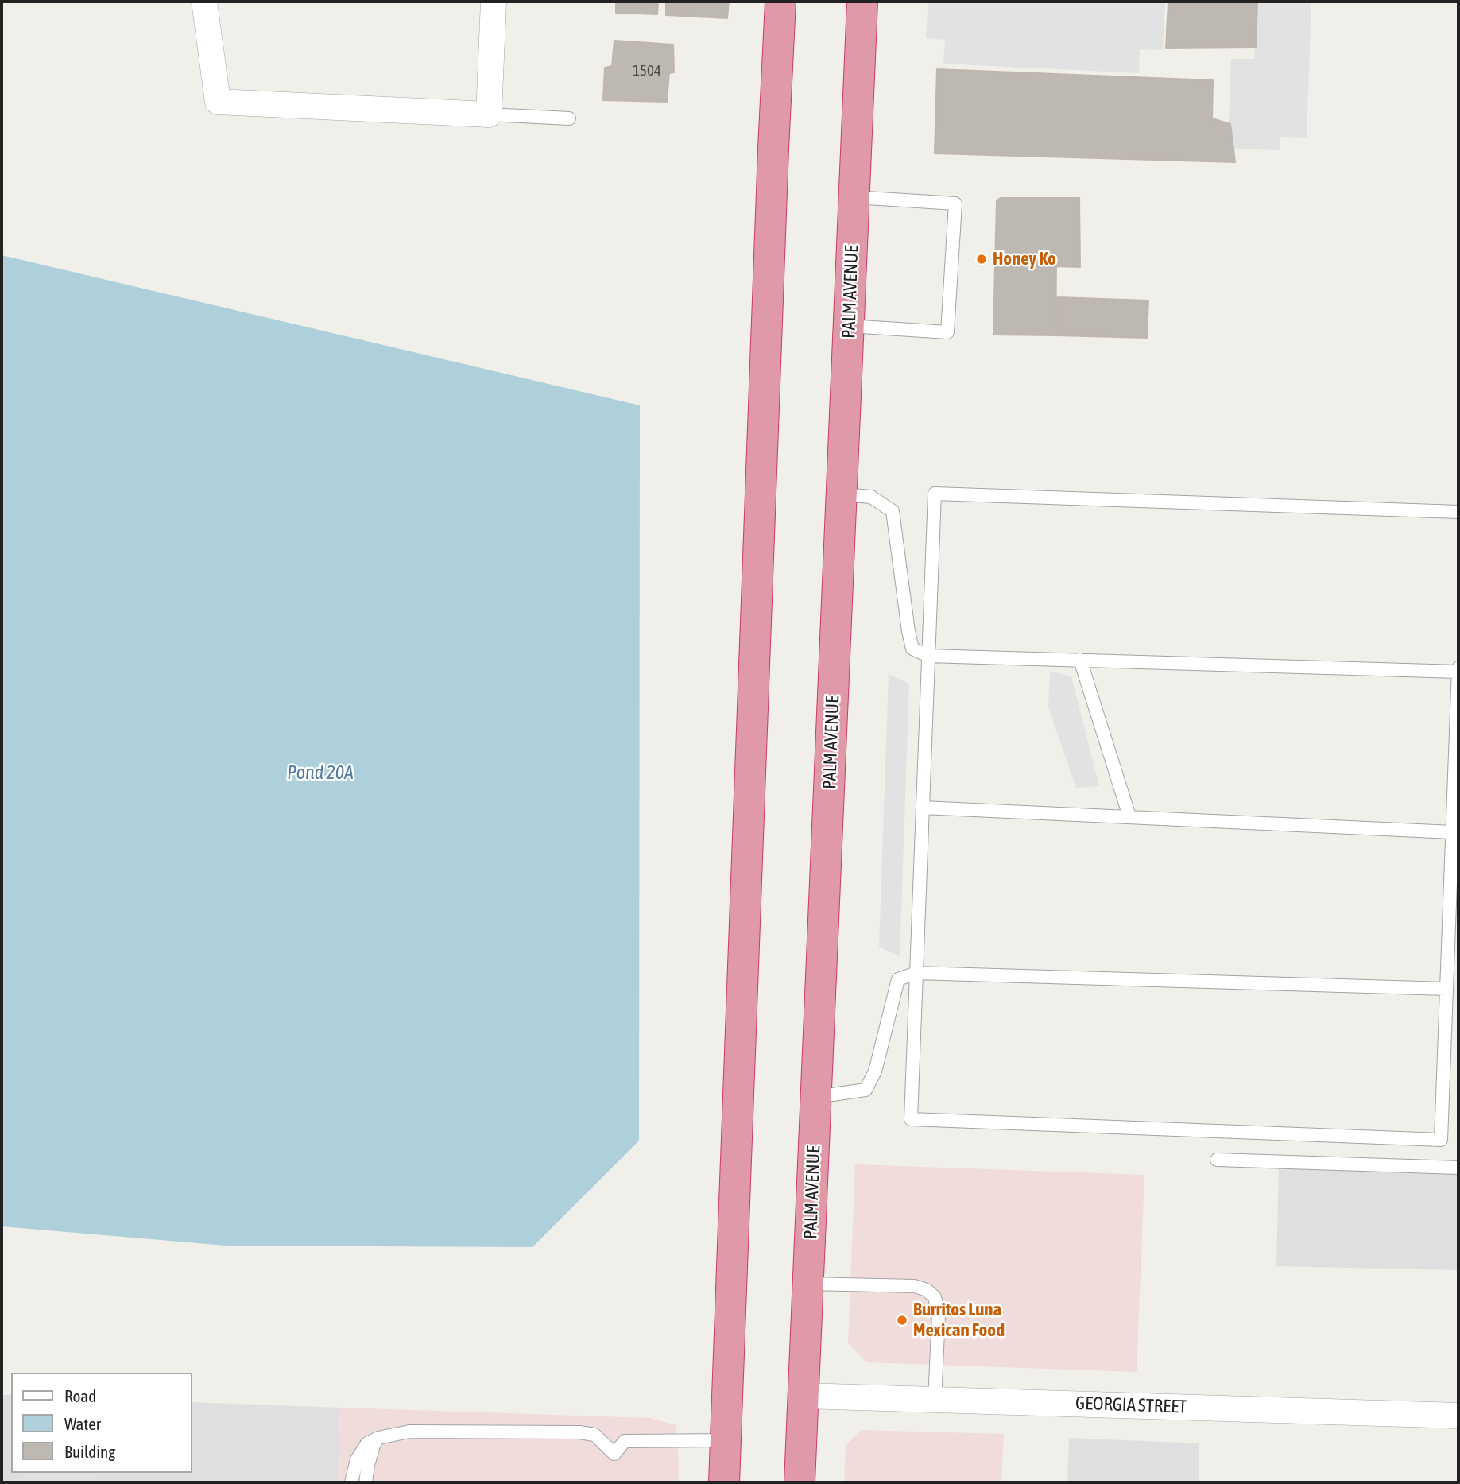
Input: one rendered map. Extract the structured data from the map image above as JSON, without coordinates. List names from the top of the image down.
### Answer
{
  "streets": {
    "highway": ["PALM AVENUE"],
    "street": ["GEORGIA STREET"]
  },
  "crossings": [
    ["PALM AVENUE", "GEORGIA STREET"]
  ],
  "water": ["Pond 20A"],
  "places": ["Honey Ko", "Burritos Luna Mexican Food"],
  "house_numbers": ["1504"],
  "legend": ["Road", "Water", "Building"]
}
